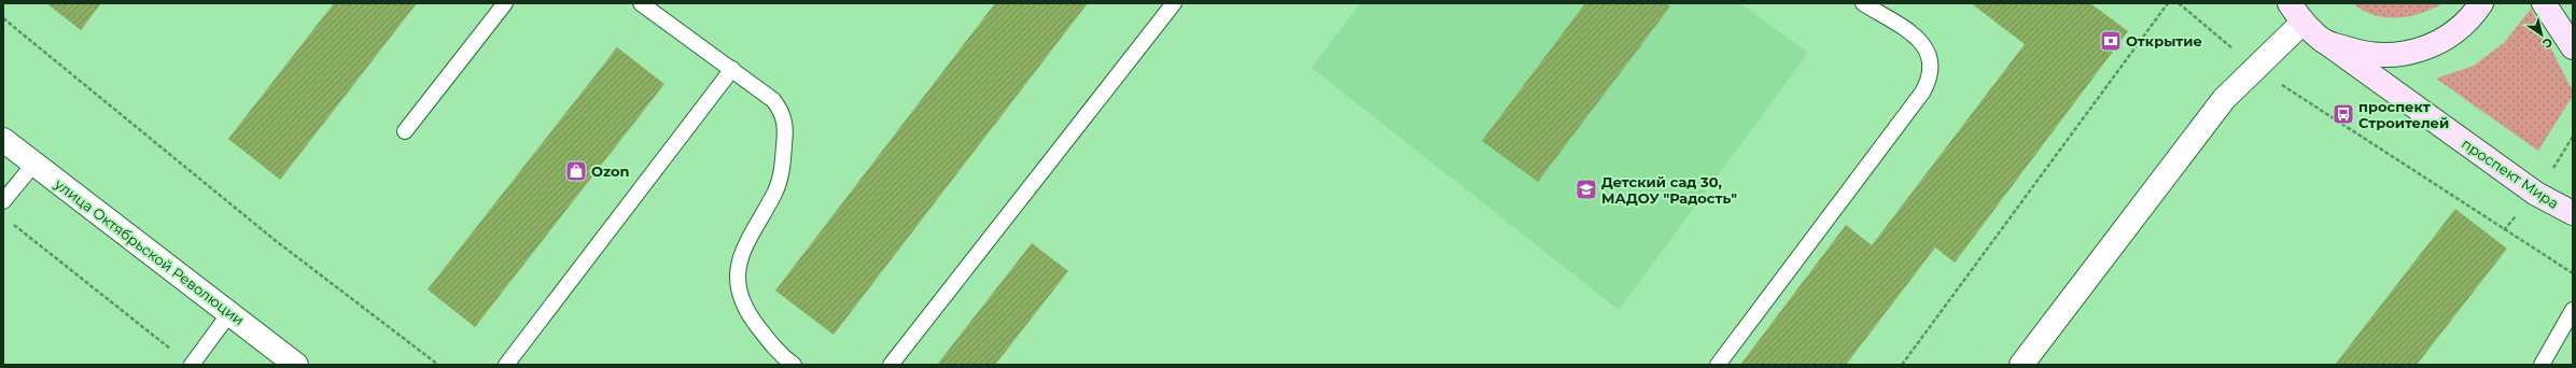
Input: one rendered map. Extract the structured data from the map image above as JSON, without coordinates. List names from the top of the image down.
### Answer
{
  "streets": {
    "main road": ["проспект Мира"],
    "street": ["улица Октябрьской Революции"]
  },
  "places": {
    "bank": ["Открытие"],
    "bus stop": ["проспект Строителей"],
    "shop": ["Ozon"],
    "school or university": ["Детский сад 30, МАДОУ \"Радость\""]
  },
  "north": "bottom right"
}
